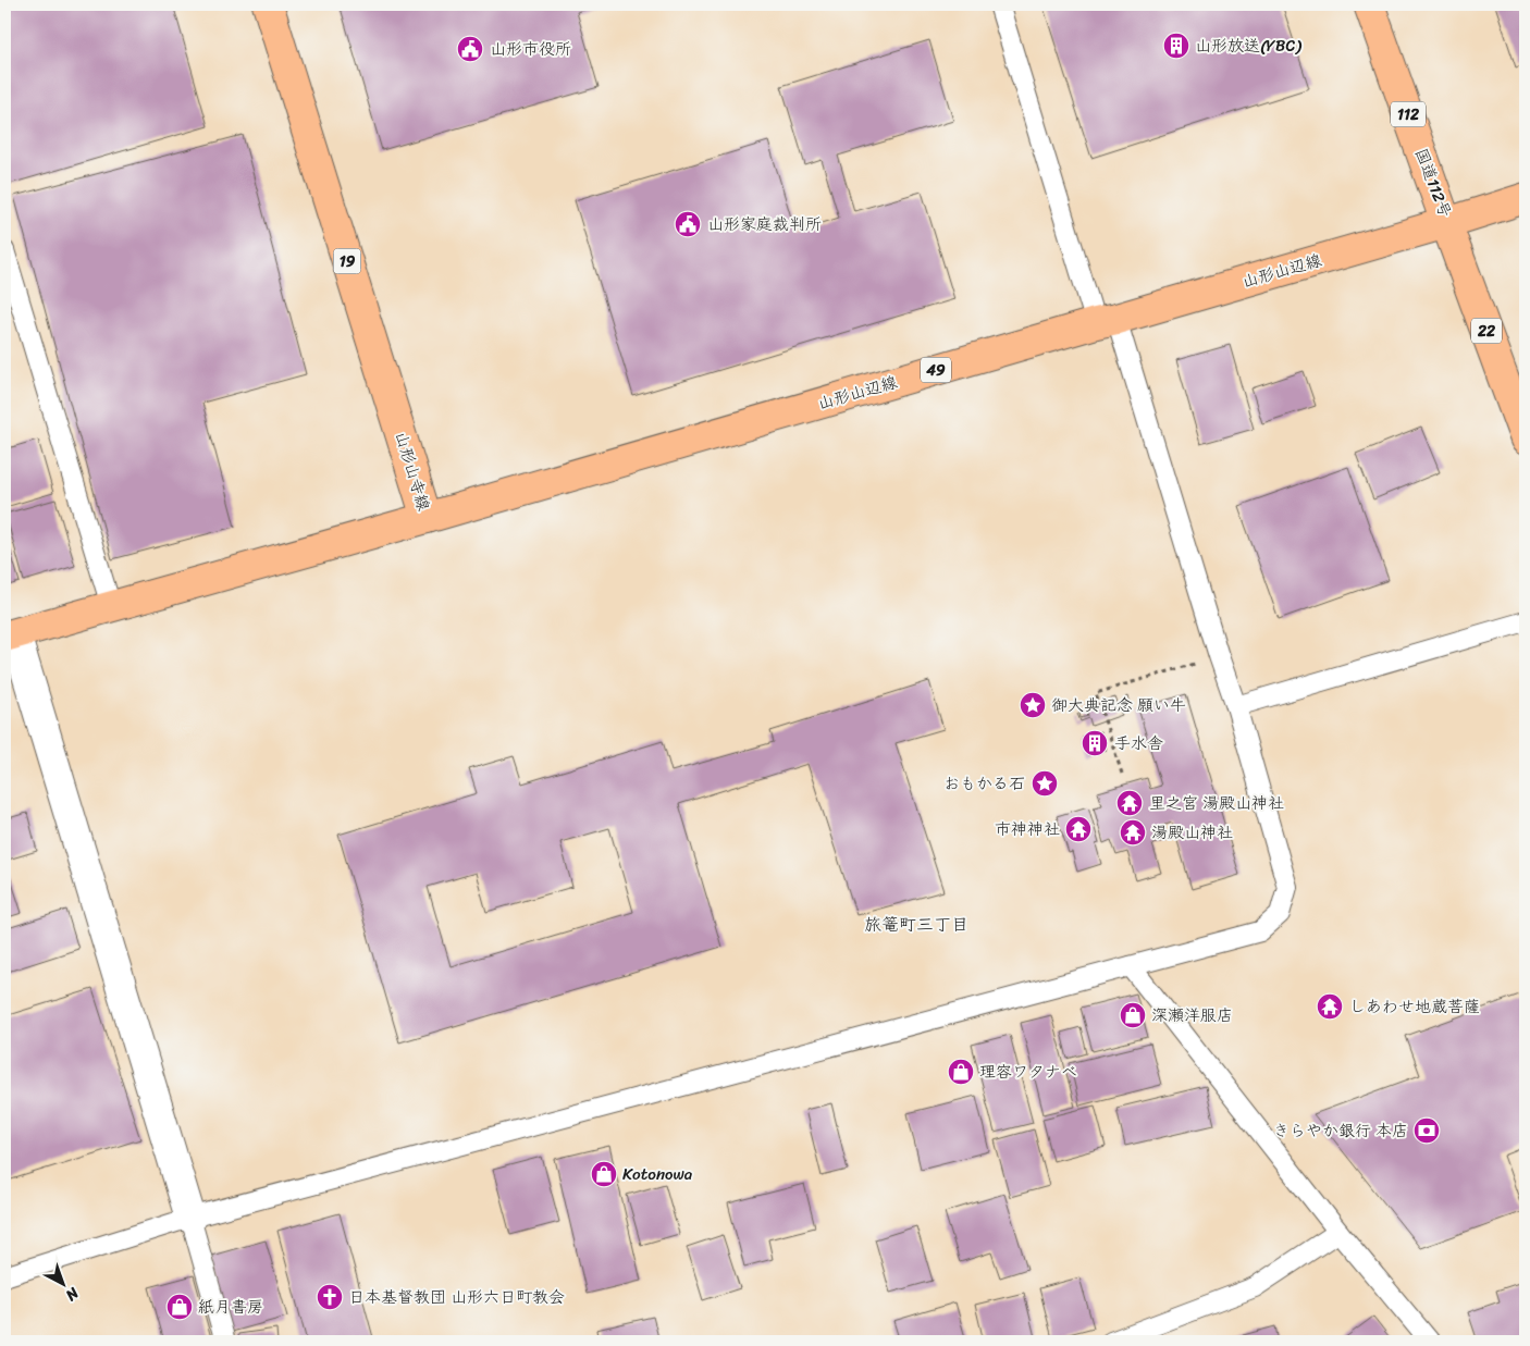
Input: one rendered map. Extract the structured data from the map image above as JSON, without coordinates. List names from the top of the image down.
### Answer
{
  "streets": {
    "main road": [
      "112",
      "国道112号",
      "19",
      "山形山辺線",
      "22",
      "49",
      "山形山寺線"
    ]
  },
  "crossings": [
    ["国道112号", "山形山辺線"],
    ["国道112号", "22"],
    ["山形山辺線", "22"],
    ["山形山辺線", "山形山寺線"]
  ],
  "districts": ["旅篭町三丁目"],
  "places": {
    "building": ["山形放送(YBC)", "手水舎"],
    "public building": ["山形市役所", "山形家庭裁判所"],
    "place": ["御大典記念 願い牛", "おもかる石"],
    "temple": [
      "里之宮 湯殿山神社",
      "市神神社",
      "湯殿山神社",
      "しあわせ地蔵菩薩"
    ],
    "shop": [
      "深瀬洋服店",
      "理容ワタナベ",
      "Kotonowa",
      "紙月書房"
    ],
    "bank": ["きらやか銀行 本店"],
    "church": ["日本基督教団 山形六日町教会"]
  },
  "north": "bottom right"
}
